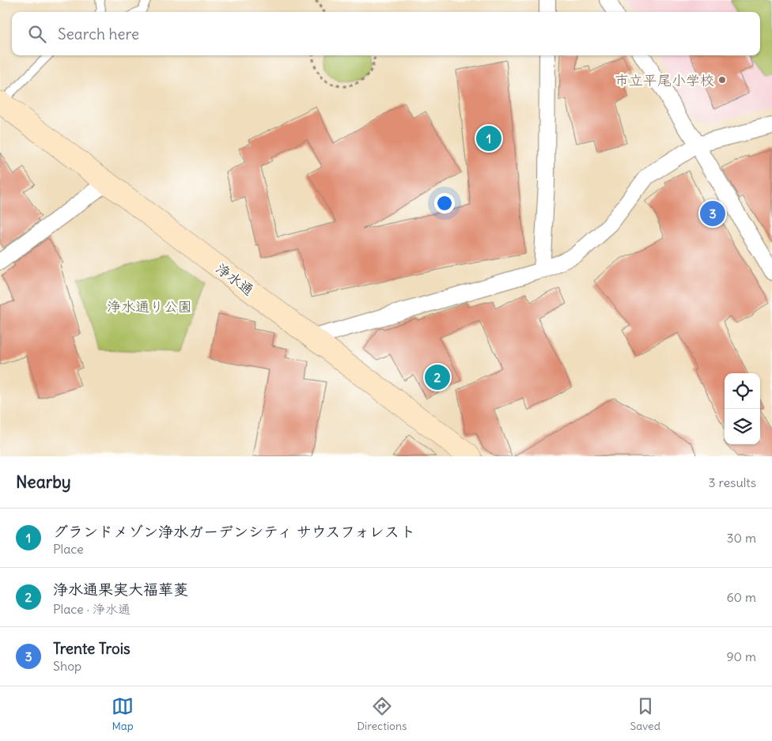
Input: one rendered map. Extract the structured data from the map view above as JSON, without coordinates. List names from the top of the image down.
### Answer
{
  "streets": {
    "street": ["浄水通"]
  },
  "parks": ["浄水通り公園"],
  "places": ["市立平尾小学校"],
  "page": {
    "search": "Search here",
    "pins": ["1", "3", "2"],
    "heading": ["Nearby", "3 results"],
    "list": [
      {
        "mark": "1",
        "name": "グランドメゾン浄水ガーデンシティ サウスフォレスト",
        "note": "Place",
        "value": "30 m"
      },
      {
        "mark": "2",
        "name": "浄水通果実大福華菱",
        "note": "Place · 浄水通",
        "value": "60 m"
      },
      {
        "mark": "3",
        "name": "Trente Trois",
        "note": "Shop",
        "value": "90 m"
      }
    ],
    "nav": ["Map", "Directions", "Saved"]
  }
}
